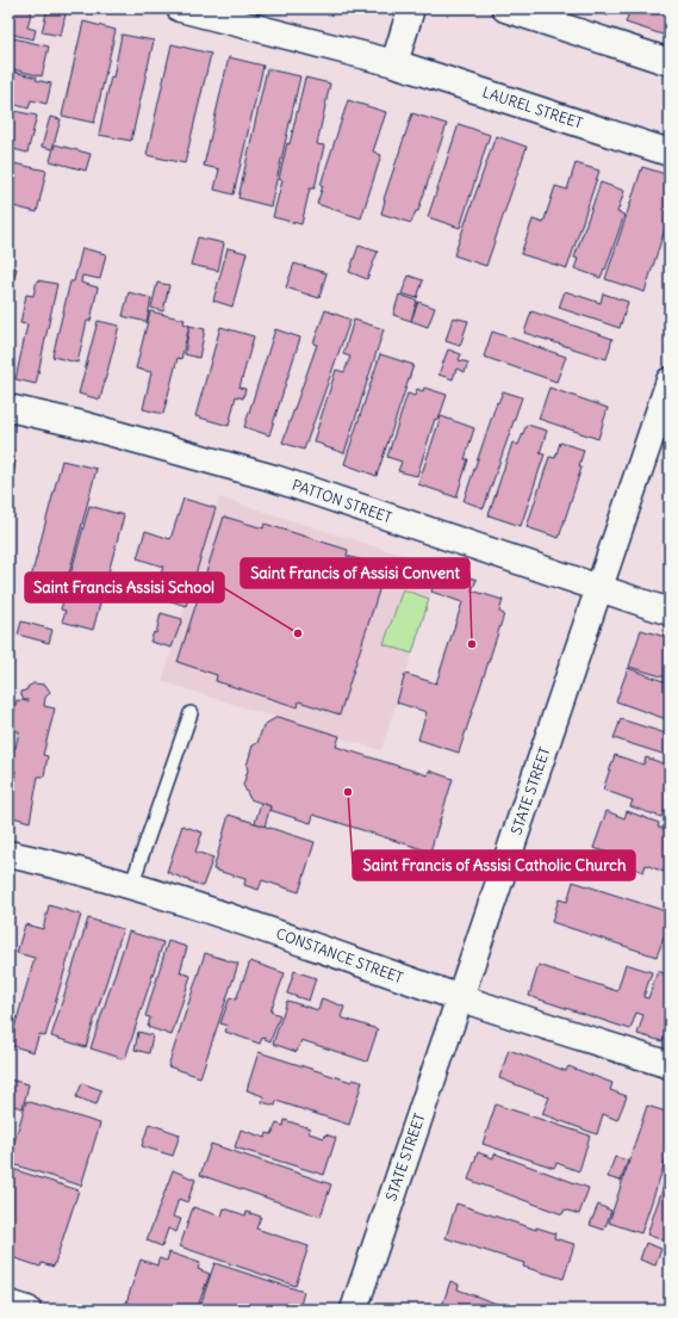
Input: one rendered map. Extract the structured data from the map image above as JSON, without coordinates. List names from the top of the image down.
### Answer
{
  "streets": {
    "street": [
      "LAUREL STREET",
      "PATTON STREET",
      "STATE STREET",
      "CONSTANCE STREET"
    ]
  },
  "crossings": [
    ["PATTON STREET", "STATE STREET"],
    ["STATE STREET", "CONSTANCE STREET"]
  ],
  "places": ["Saint Francis Assisi School", "Saint Francis of Assisi Convent", "Saint Francis of Assisi Catholic Church"]
}
